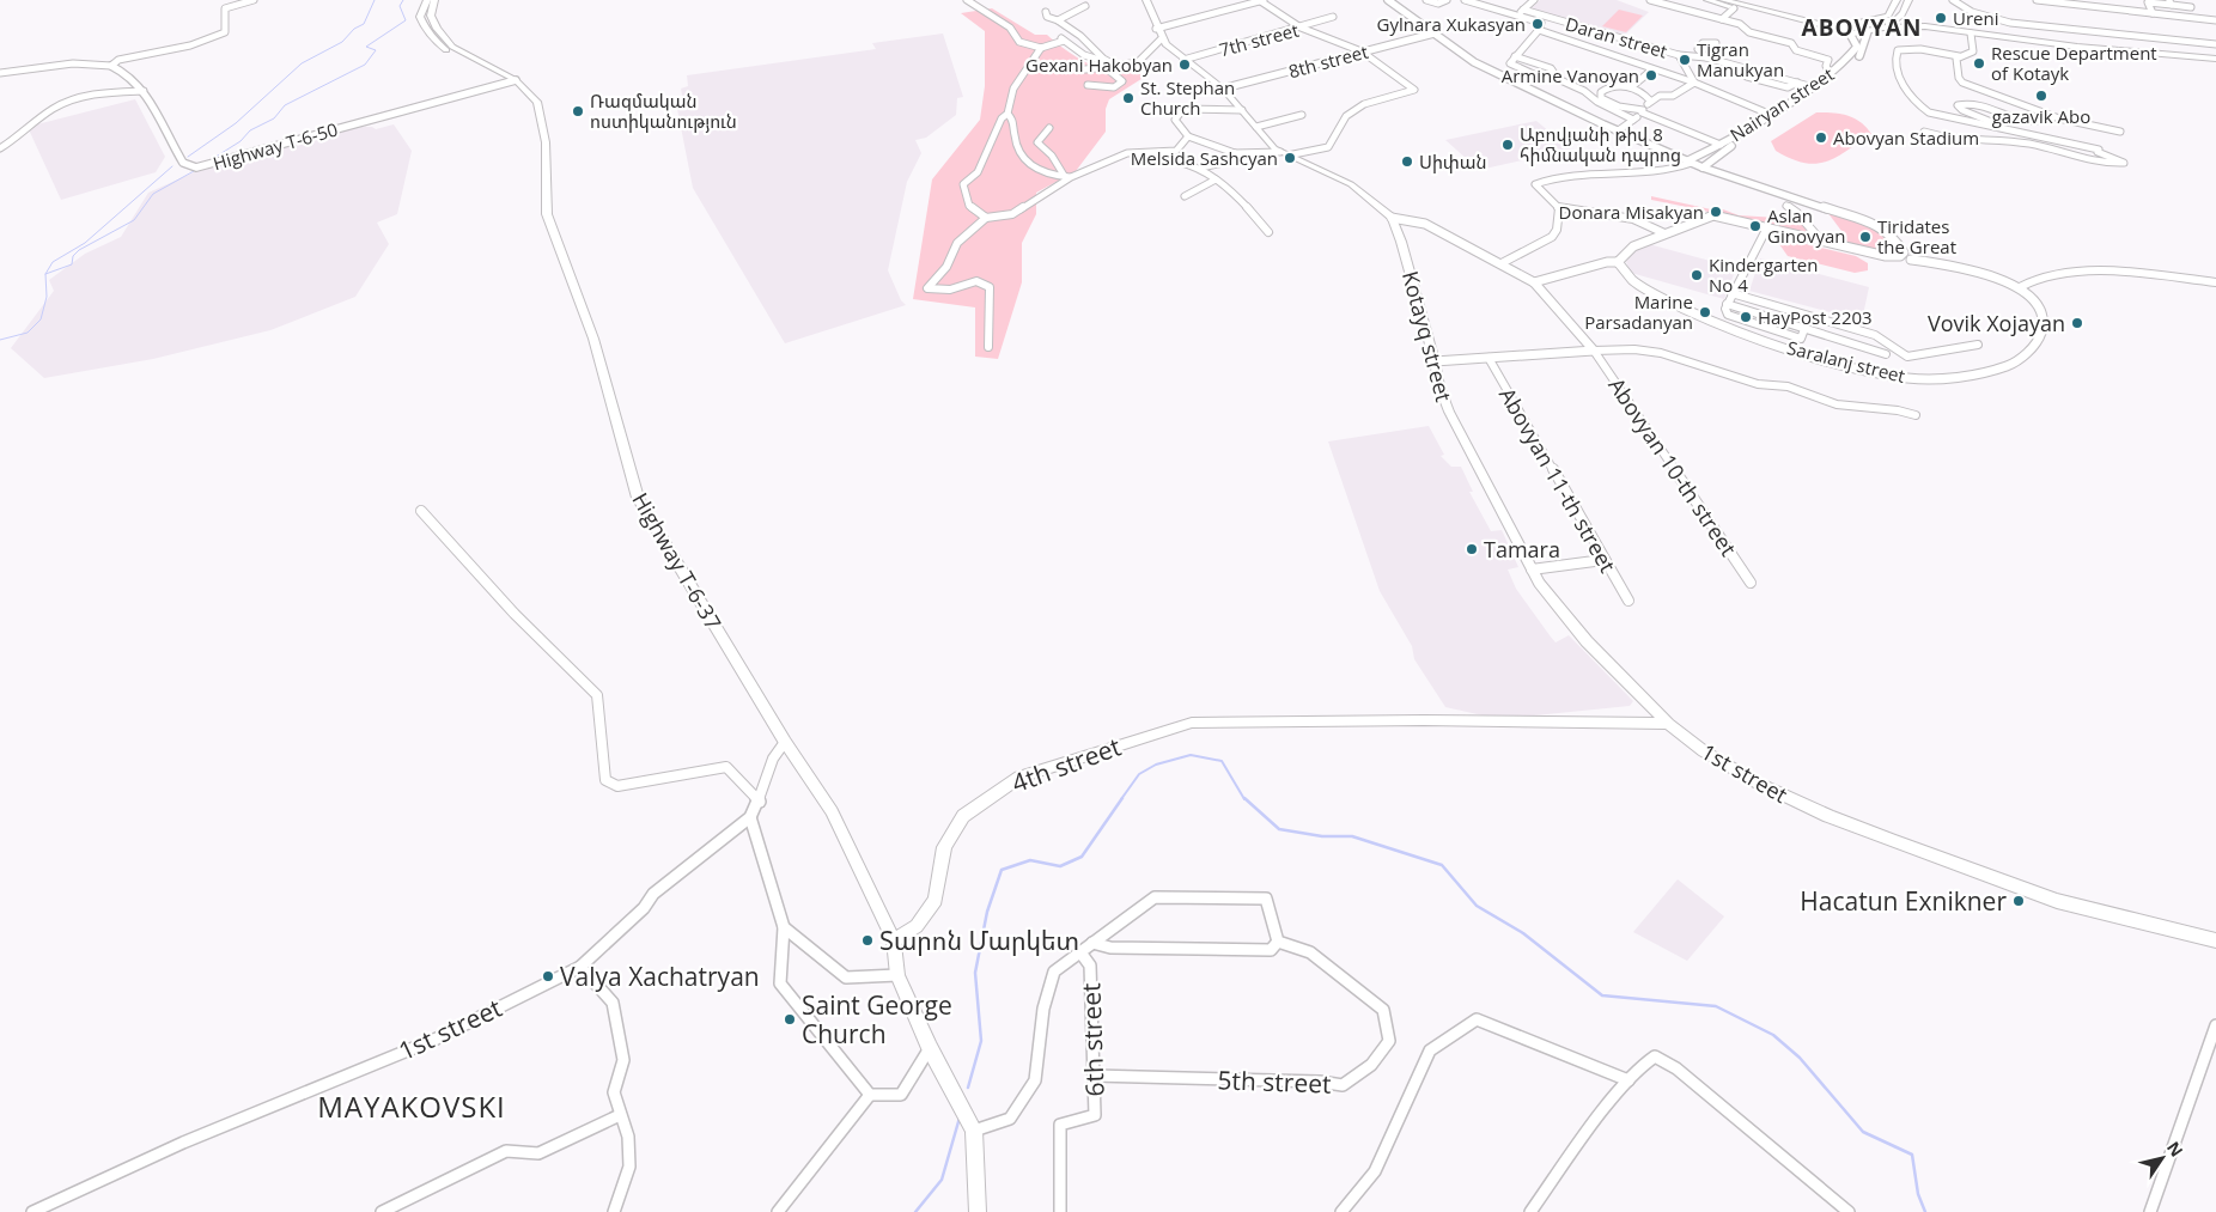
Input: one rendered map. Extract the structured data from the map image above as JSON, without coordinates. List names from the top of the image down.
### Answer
{
  "streets": {
    "main road": [
      "Kotayq street",
      "Highway T-6-37",
      "4th street",
      "1st street"
    ],
    "street": [
      "Daran street",
      "7th street",
      "8th street",
      "Nairyan street",
      "Highway T-6-50",
      "Saralanj street",
      "Abovyan 10-th street",
      "Abovyan 11-th street",
      "6th street",
      "5th street"
    ]
  },
  "crossings": [
    ["7th street", "Kotayq street"],
    ["8th street", "Kotayq street"],
    ["Highway T-6-50", "Highway T-6-37"],
    ["Kotayq street", "4th street"],
    ["Kotayq street", "1st street"],
    ["Highway T-6-37", "4th street"],
    ["Highway T-6-37", "1st street"],
    ["4th street", "1st street"],
    ["6th street", "5th street"]
  ],
  "districts": ["ABOVYAN", "MAYAKOVSKI"],
  "places": [
    "Ureni",
    "Gylnara Xukasyan",
    "Tigran Manukyan",
    "Rescue Department of Kotayk",
    "Gexani Hakobyan",
    "Armine Vanoyan",
    "gazavik Abo",
    "St. Stephan Church",
    "Ռազմական ոստիկանություն",
    "Abovyan Stadium",
    "Աբովյանի թիվ 8 հիմնական դպրոց",
    "Melsida Sashcyan",
    "Սիփան",
    "Donara Misakyan",
    "Aslan Ginovyan",
    "Tiridates the Great",
    "Kindergarten No 4",
    "Marine Parsadanyan",
    "HayPost 2203",
    "Vovik Xojayan",
    "Tamara",
    "Hacatun Exnikner",
    "Տարոն Մարկետ",
    "Valya Xachatryan",
    "Saint George Church"
  ],
  "north": "top right"
}
